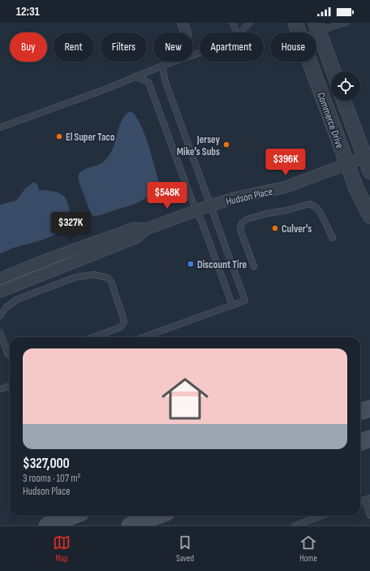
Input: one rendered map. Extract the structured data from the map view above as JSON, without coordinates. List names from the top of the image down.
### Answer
{
  "streets": {
    "street": ["Commerce Drive", "Hudson Place"]
  },
  "crossings": [
    ["Commerce Drive", "Hudson Place"]
  ],
  "places": [
    "El Super Taco",
    "Jersey Mike's Subs",
    "Culver's",
    "Discount Tire"
  ],
  "page": {
    "status": "12:31",
    "chip": [
      "Buy",
      "Rent",
      "Filters",
      "New",
      "Apartment",
      "House"
    ],
    "price": ["$396K", "$548K", "$327K"],
    "list": [
      {
        "name": "$327,000",
        "note": "3 rooms · 107 m² · Hudson Place"
      }
    ],
    "tabs": ["Map", "Saved", "Home"]
  }
}
